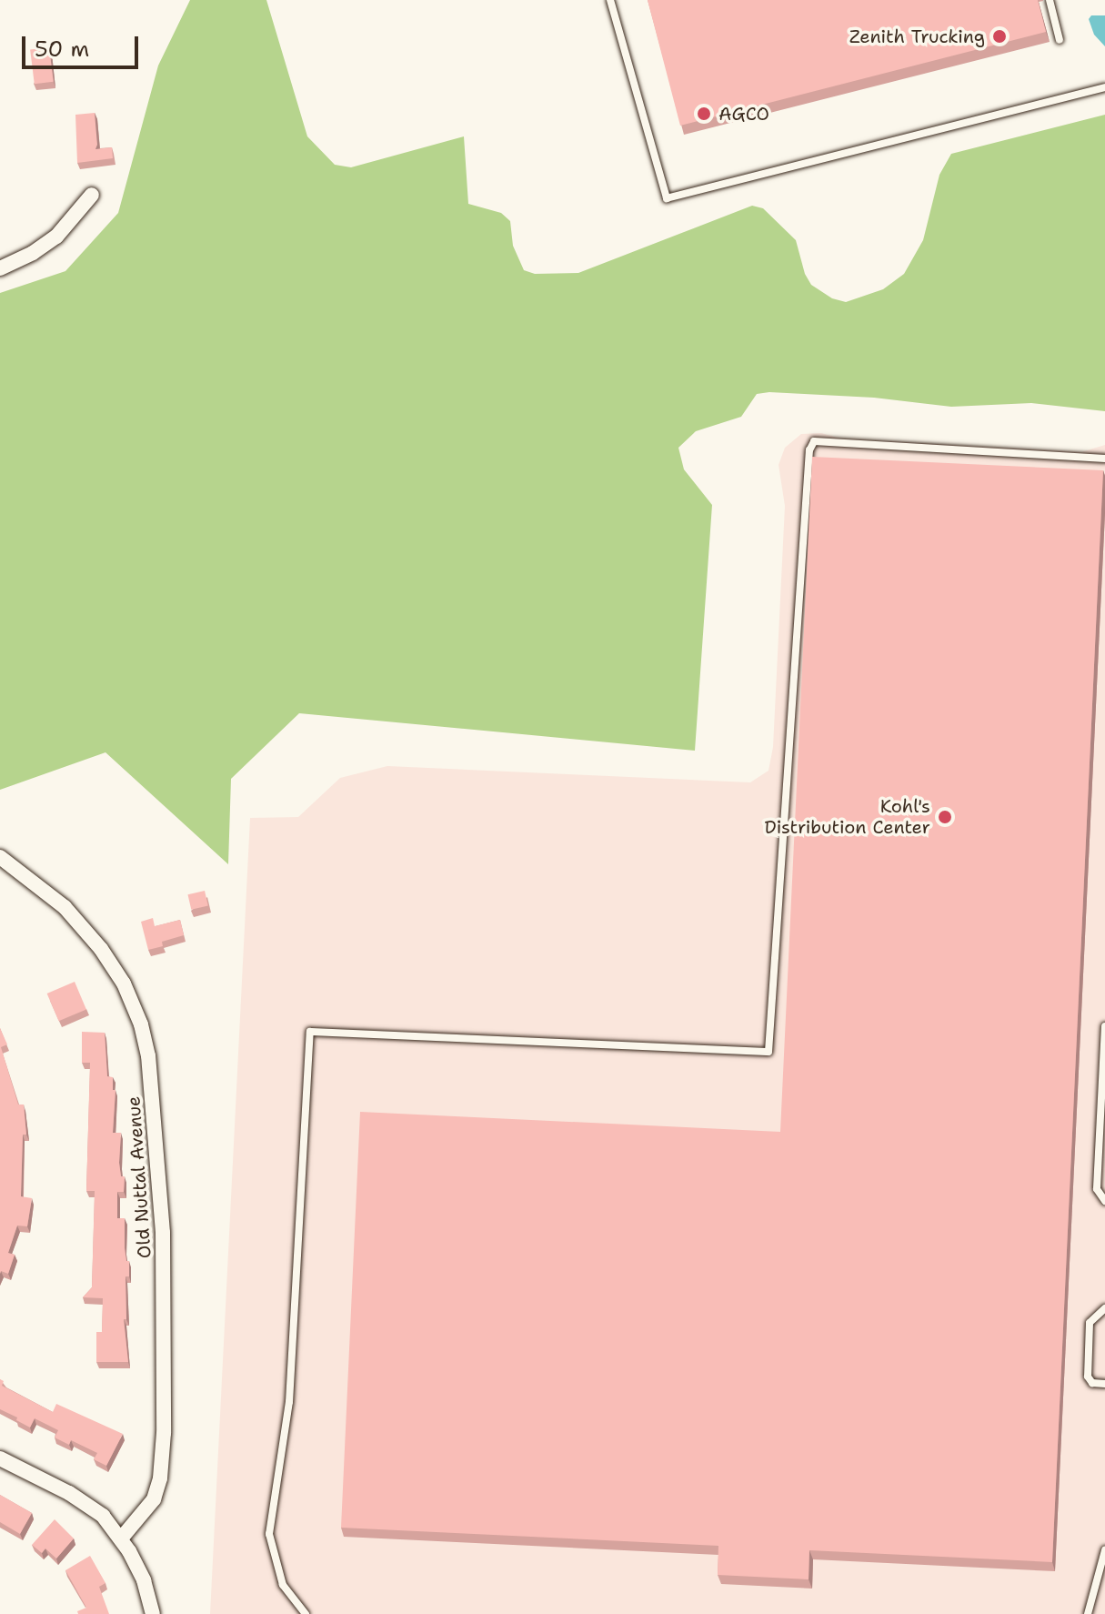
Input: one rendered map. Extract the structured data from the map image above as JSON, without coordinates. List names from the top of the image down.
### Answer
{
  "streets": {
    "street": ["Old Nuttal Avenue"]
  },
  "places": ["Zenith Trucking", "AGCO", "Kohl's Distribution Center"],
  "scale_bar": "50 m"
}
